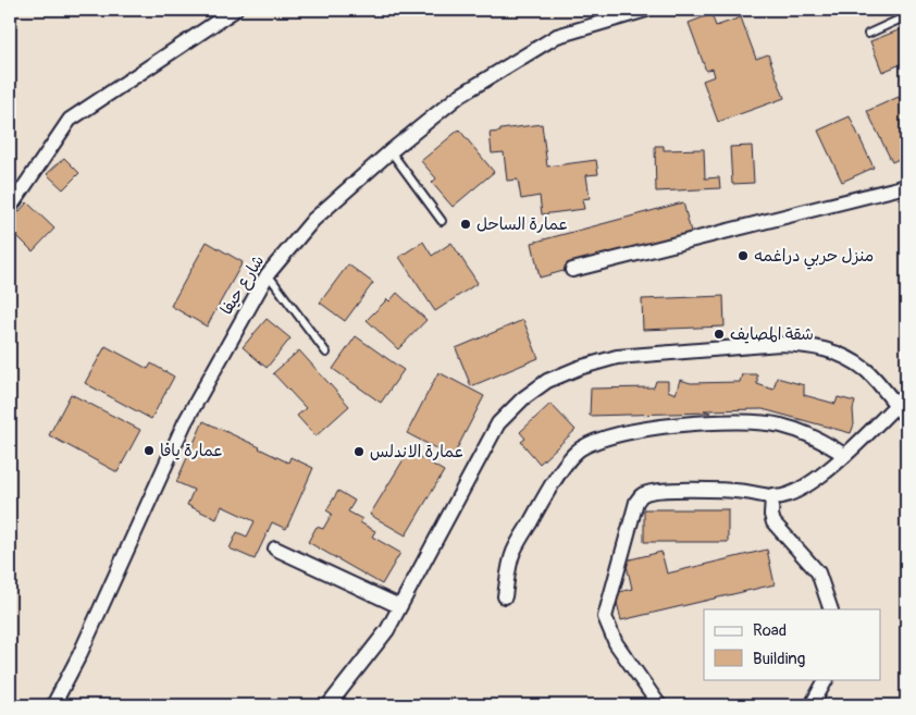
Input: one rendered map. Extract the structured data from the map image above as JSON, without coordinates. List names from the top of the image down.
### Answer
{
  "streets": {
    "street": ["شارع حيفا"]
  },
  "places": [
    "عمارة الساحل",
    "منزل حربي دراغمه",
    "شقة المصايف",
    "عمارة يافا",
    "عمارة الاندلس"
  ],
  "legend": ["Road", "Building"]
}
